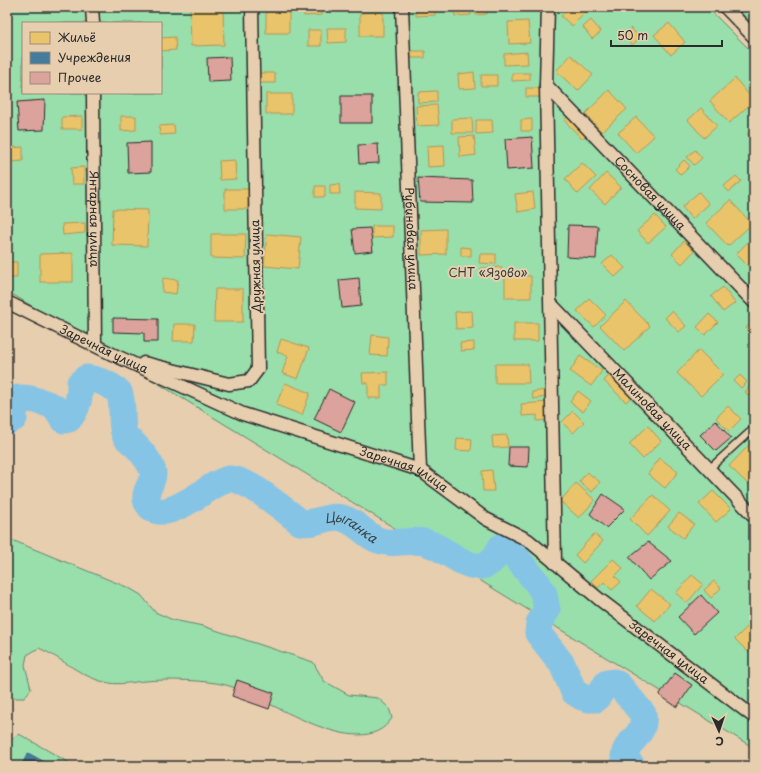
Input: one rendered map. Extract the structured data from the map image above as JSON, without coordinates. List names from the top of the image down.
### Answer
{
  "streets": {
    "street": [
      "Сосновая улица",
      "Янтарная улица",
      "Рубиновая улица",
      "Дружная улица",
      "Заречная улица",
      "Малиновая улица"
    ]
  },
  "crossings": [
    ["Янтарная улица", "Заречная улица"],
    ["Рубиновая улица", "Заречная улица"],
    ["Дружная улица", "Заречная улица"]
  ],
  "water": ["Цыганка"],
  "parks": ["СНТ «Язово»"],
  "legend": ["Жильё", "Учреждения", "Прочее"],
  "scale_bar": "50 m",
  "north": "bottom"
}
